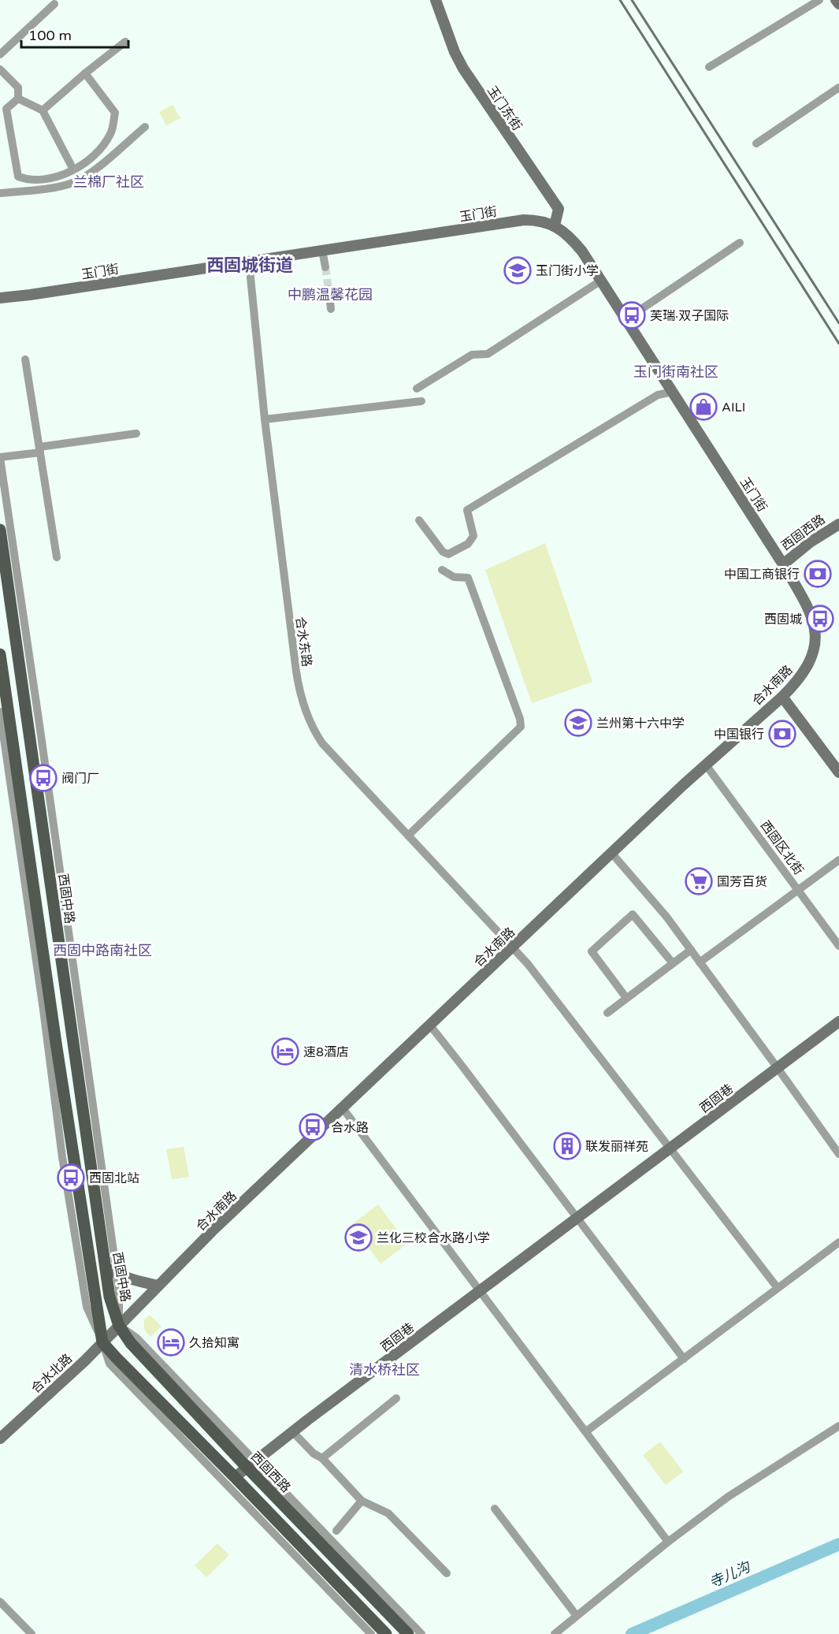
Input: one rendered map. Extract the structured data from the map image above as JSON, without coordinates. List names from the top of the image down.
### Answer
{
  "streets": {
    "main road": ["西固西路", "西固中路"],
    "street": [
      "玉门东街",
      "玉门街",
      "合水东路",
      "合水南路",
      "西固区北街",
      "西固巷",
      "合水北路"
    ]
  },
  "crossings": [
    ["玉门东街", "玉门街"],
    ["玉门街", "西固西路"],
    ["玉门街", "合水东路"],
    ["玉门街", "合水南路"],
    ["西固西路", "合水南路"],
    ["西固西路", "西固中路"],
    ["西固西路", "西固巷"],
    ["西固西路", "合水北路"],
    ["合水东路", "合水南路"],
    ["合水东路", "西固巷"],
    ["合水南路", "西固区北街"],
    ["合水南路", "西固中路"],
    ["合水南路", "合水北路"],
    ["西固中路", "合水北路"]
  ],
  "districts": [
    "兰棉厂社区",
    "西固城街道",
    "中鹏温馨花园",
    "玉门街南社区",
    "西固中路南社区",
    "清水桥社区"
  ],
  "water": ["寺儿沟"],
  "places": {
    "school or university": ["玉门街小学", "兰州第十六中学", "兰化三校合水路小学"],
    "bus stop": [
      "芙瑞·双子国际",
      "西固城",
      "阀门厂",
      "合水路",
      "西固北站"
    ],
    "shop": ["AILI"],
    "bank": ["中国工商银行", "中国银行"],
    "supermarket": ["国芳百货"],
    "hotel": ["速8酒店", "久拾知寓"],
    "building": ["联发丽祥苑"]
  },
  "scale_bar": "100 m"
}
